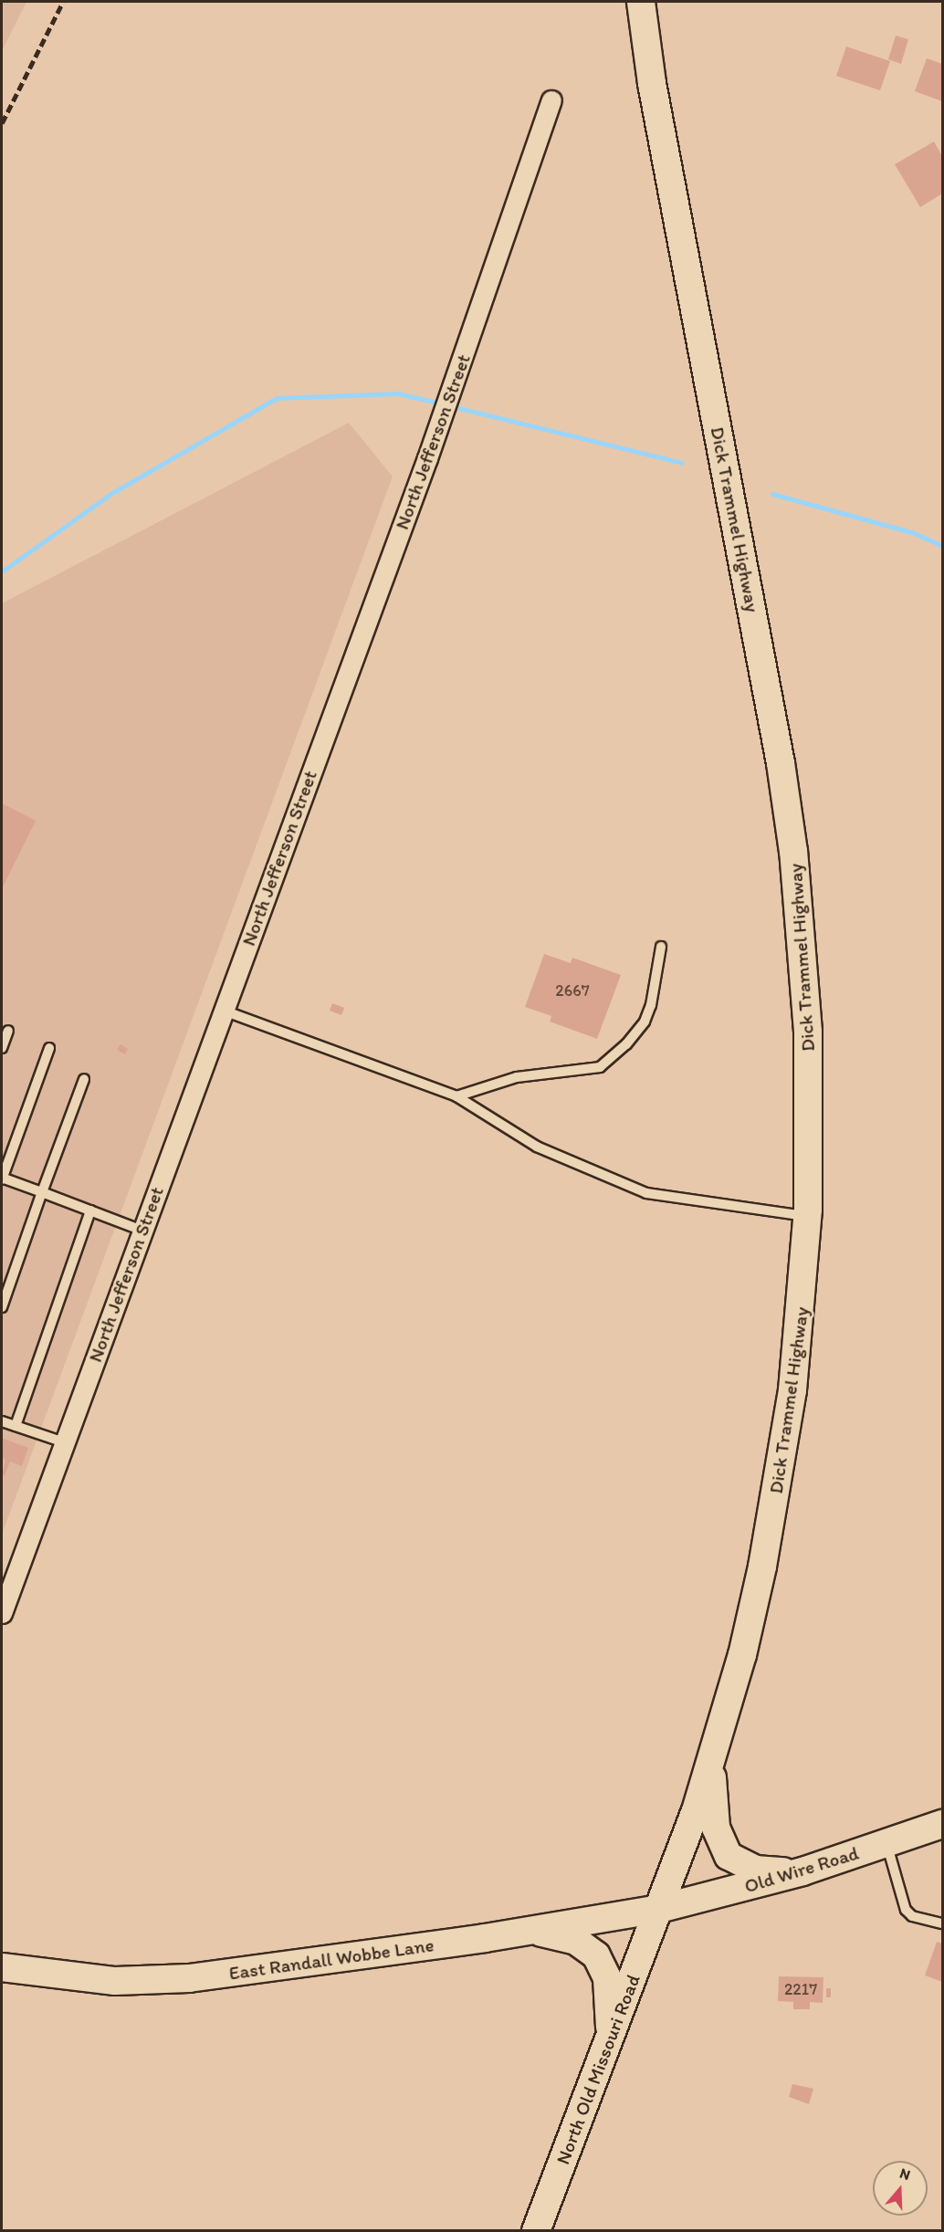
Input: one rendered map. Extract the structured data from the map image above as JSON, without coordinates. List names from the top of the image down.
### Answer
{
  "streets": {
    "main road": [
      "Dick Trammel Highway",
      "Old Wire Road",
      "East Randall Wobbe Lane",
      "North Old Missouri Road"
    ],
    "street": ["North Jefferson Street"]
  },
  "crossings": [
    ["Dick Trammel Highway", "Old Wire Road"],
    ["Dick Trammel Highway", "East Randall Wobbe Lane"],
    ["Dick Trammel Highway", "North Old Missouri Road"],
    ["Old Wire Road", "East Randall Wobbe Lane"],
    ["Old Wire Road", "North Old Missouri Road"],
    ["East Randall Wobbe Lane", "North Old Missouri Road"]
  ],
  "house_numbers": ["2667", "2217"],
  "north": "top"
}
